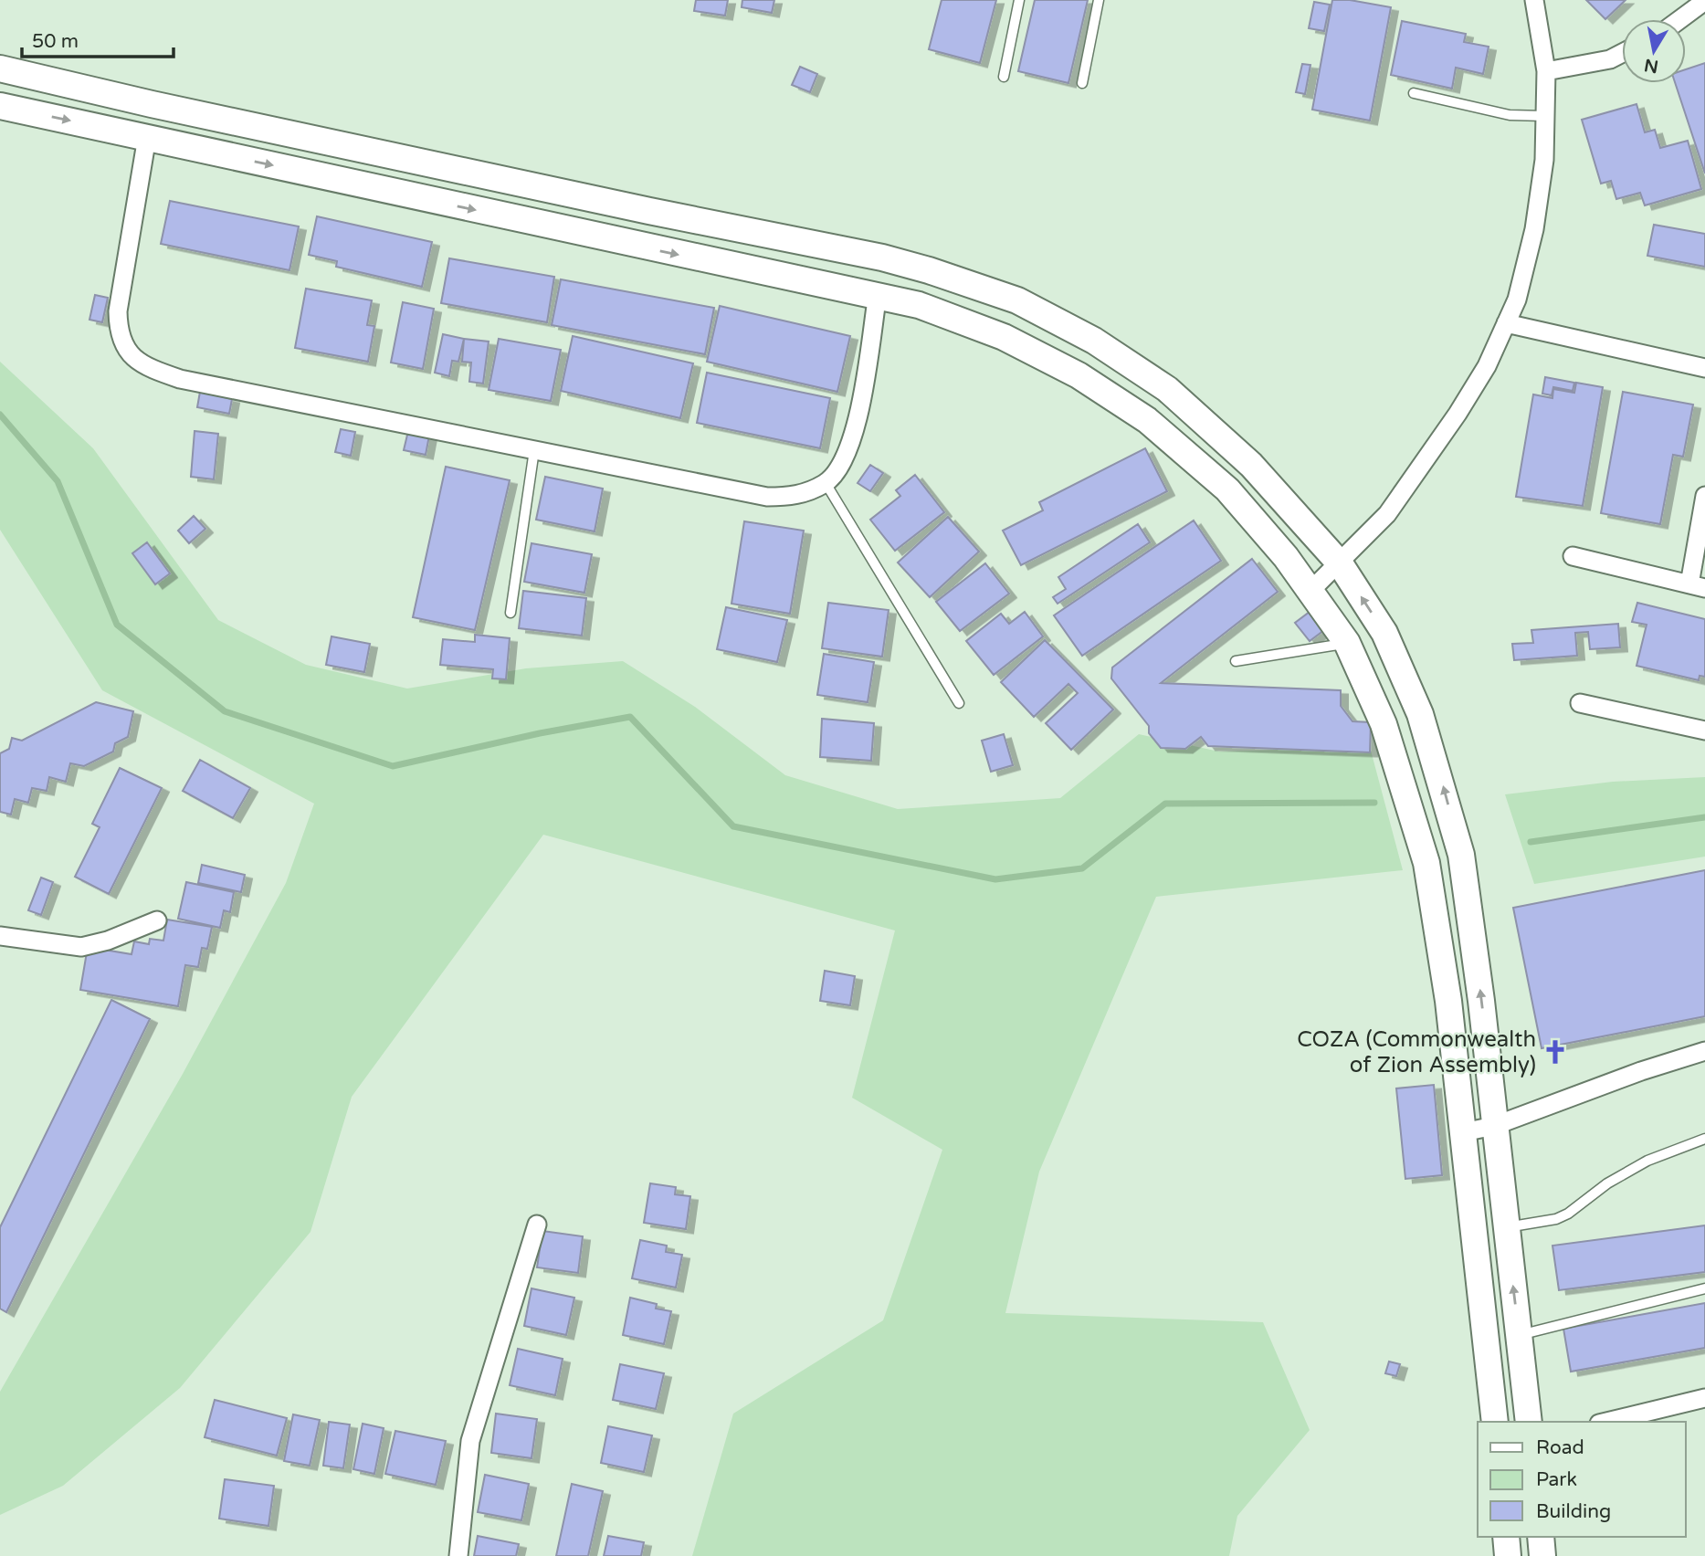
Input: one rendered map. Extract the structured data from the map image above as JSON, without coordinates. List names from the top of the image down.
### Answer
{
  "places": {
    "church": ["COZA (Commonwealth of Zion Assembly)"]
  },
  "legend": ["Road", "Park", "Building"],
  "scale_bar": "50 m",
  "north": "bottom"
}
